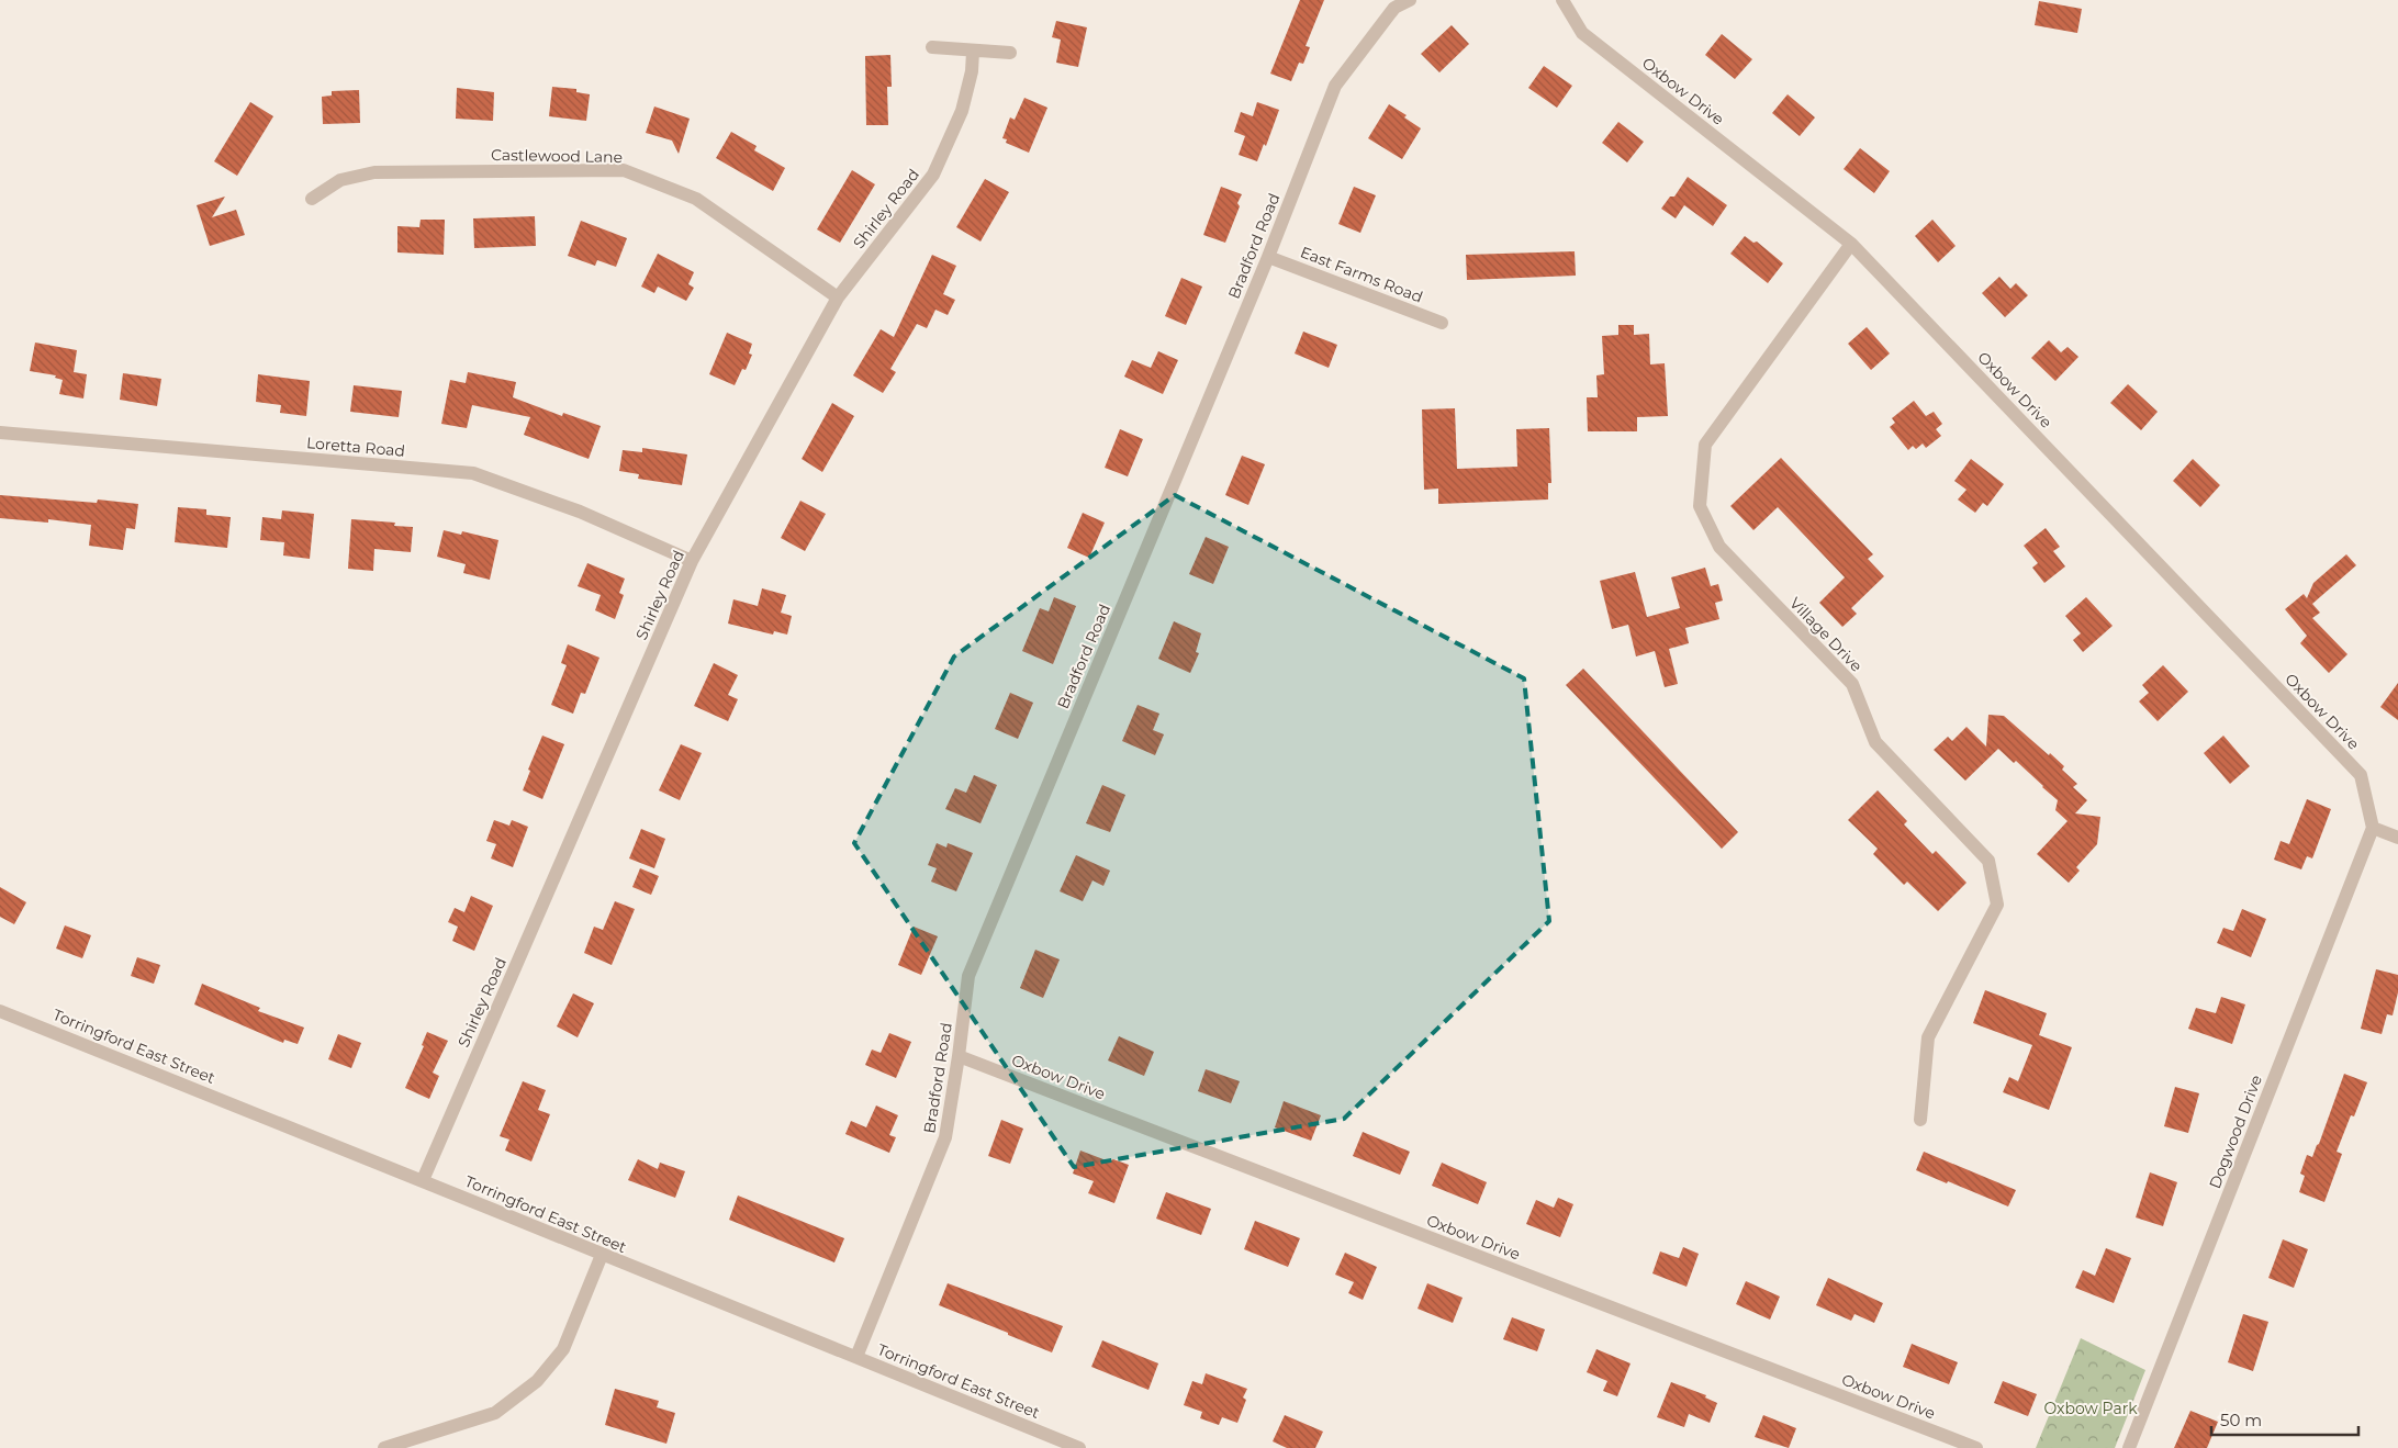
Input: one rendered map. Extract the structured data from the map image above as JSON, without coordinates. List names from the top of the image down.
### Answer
{
  "streets": {
    "street": [
      "Oxbow Drive",
      "Castlewood Lane",
      "Shirley Road",
      "Bradford Road",
      "East Farms Road",
      "Loretta Road",
      "Village Drive",
      "Torringford East Street",
      "Dogwood Drive"
    ]
  },
  "crossings": [
    ["Oxbow Drive", "Bradford Road"],
    ["Oxbow Drive", "Village Drive"],
    ["Oxbow Drive", "Dogwood Drive"],
    ["Castlewood Lane", "Shirley Road"],
    ["Shirley Road", "Loretta Road"],
    ["Shirley Road", "Torringford East Street"],
    ["Bradford Road", "East Farms Road"],
    ["Bradford Road", "Torringford East Street"]
  ],
  "parks": ["Oxbow Park"],
  "scale_bar": "50 m"
}
